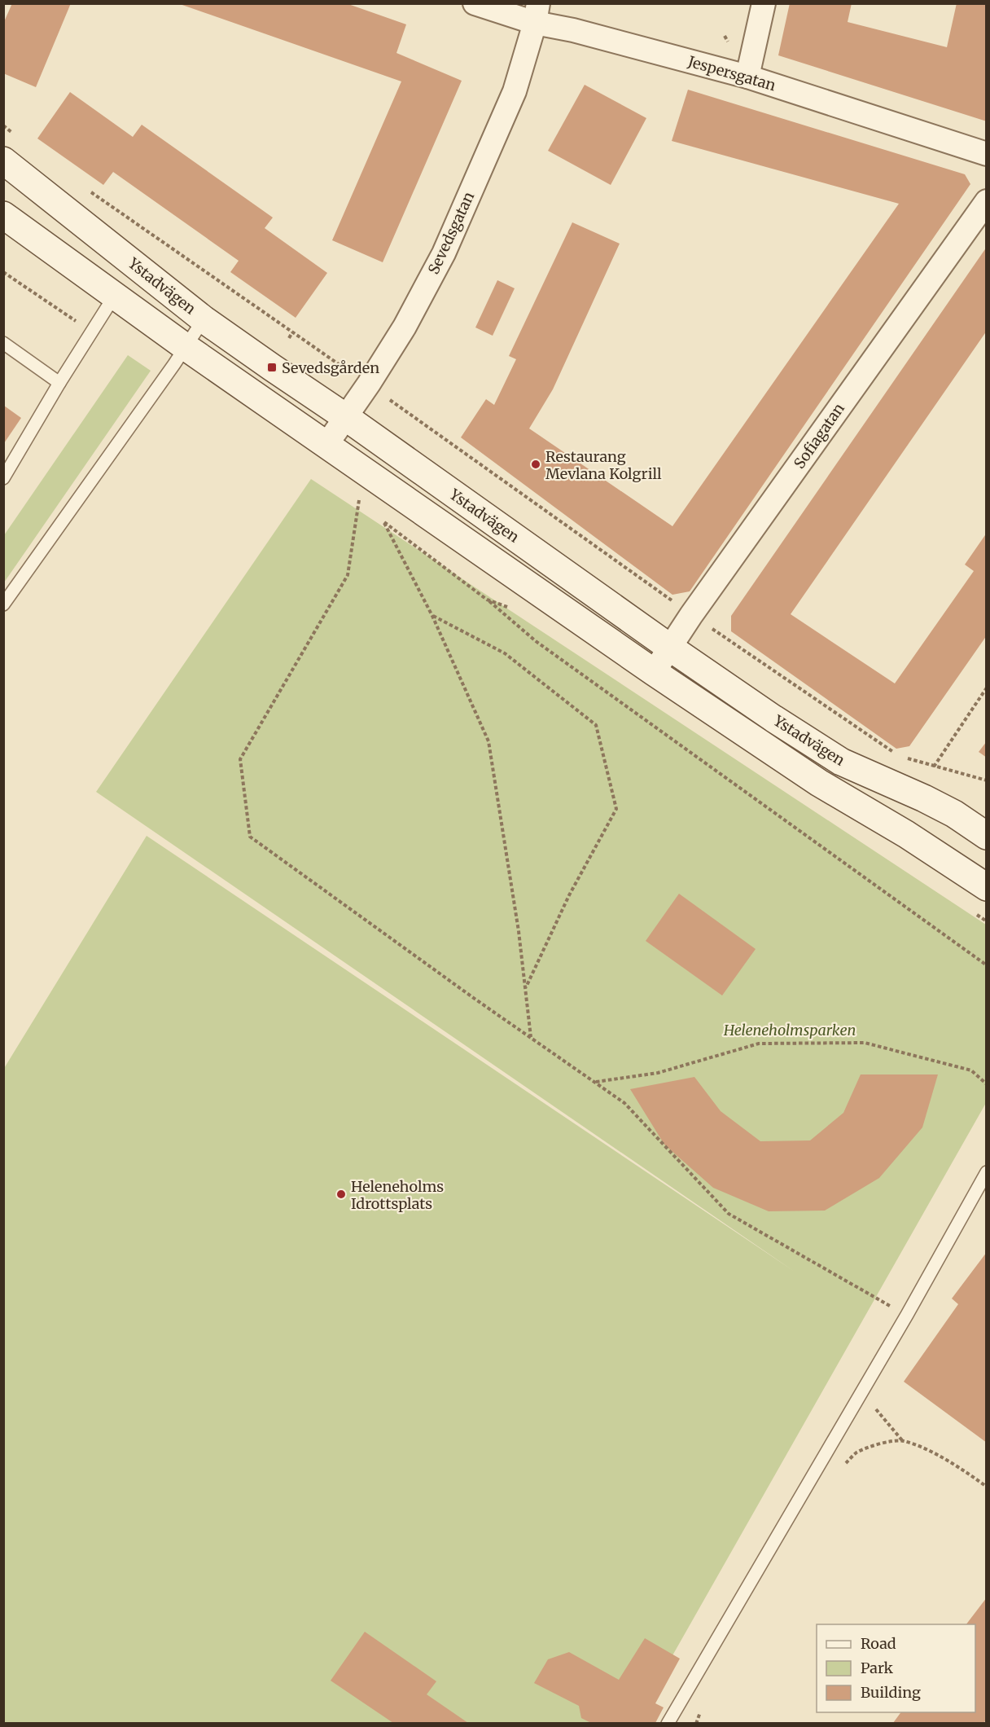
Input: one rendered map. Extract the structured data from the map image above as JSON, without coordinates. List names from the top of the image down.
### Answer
{
  "streets": {
    "main road": ["Ystadvägen"],
    "street": ["Jespersgatan", "Sevedsgatan", "Sofiagatan"]
  },
  "crossings": [
    ["Jespersgatan", "Sevedsgatan"],
    ["Sevedsgatan", "Ystadvägen"],
    ["Ystadvägen", "Sofiagatan"]
  ],
  "parks": ["Heleneholmsparken"],
  "places": {
    "transit": ["Sevedsgården"],
    "other": ["Restaurang Mevlana Kolgrill", "Heleneholms Idrottsplats"]
  },
  "legend": ["Road", "Park", "Building"]
}
